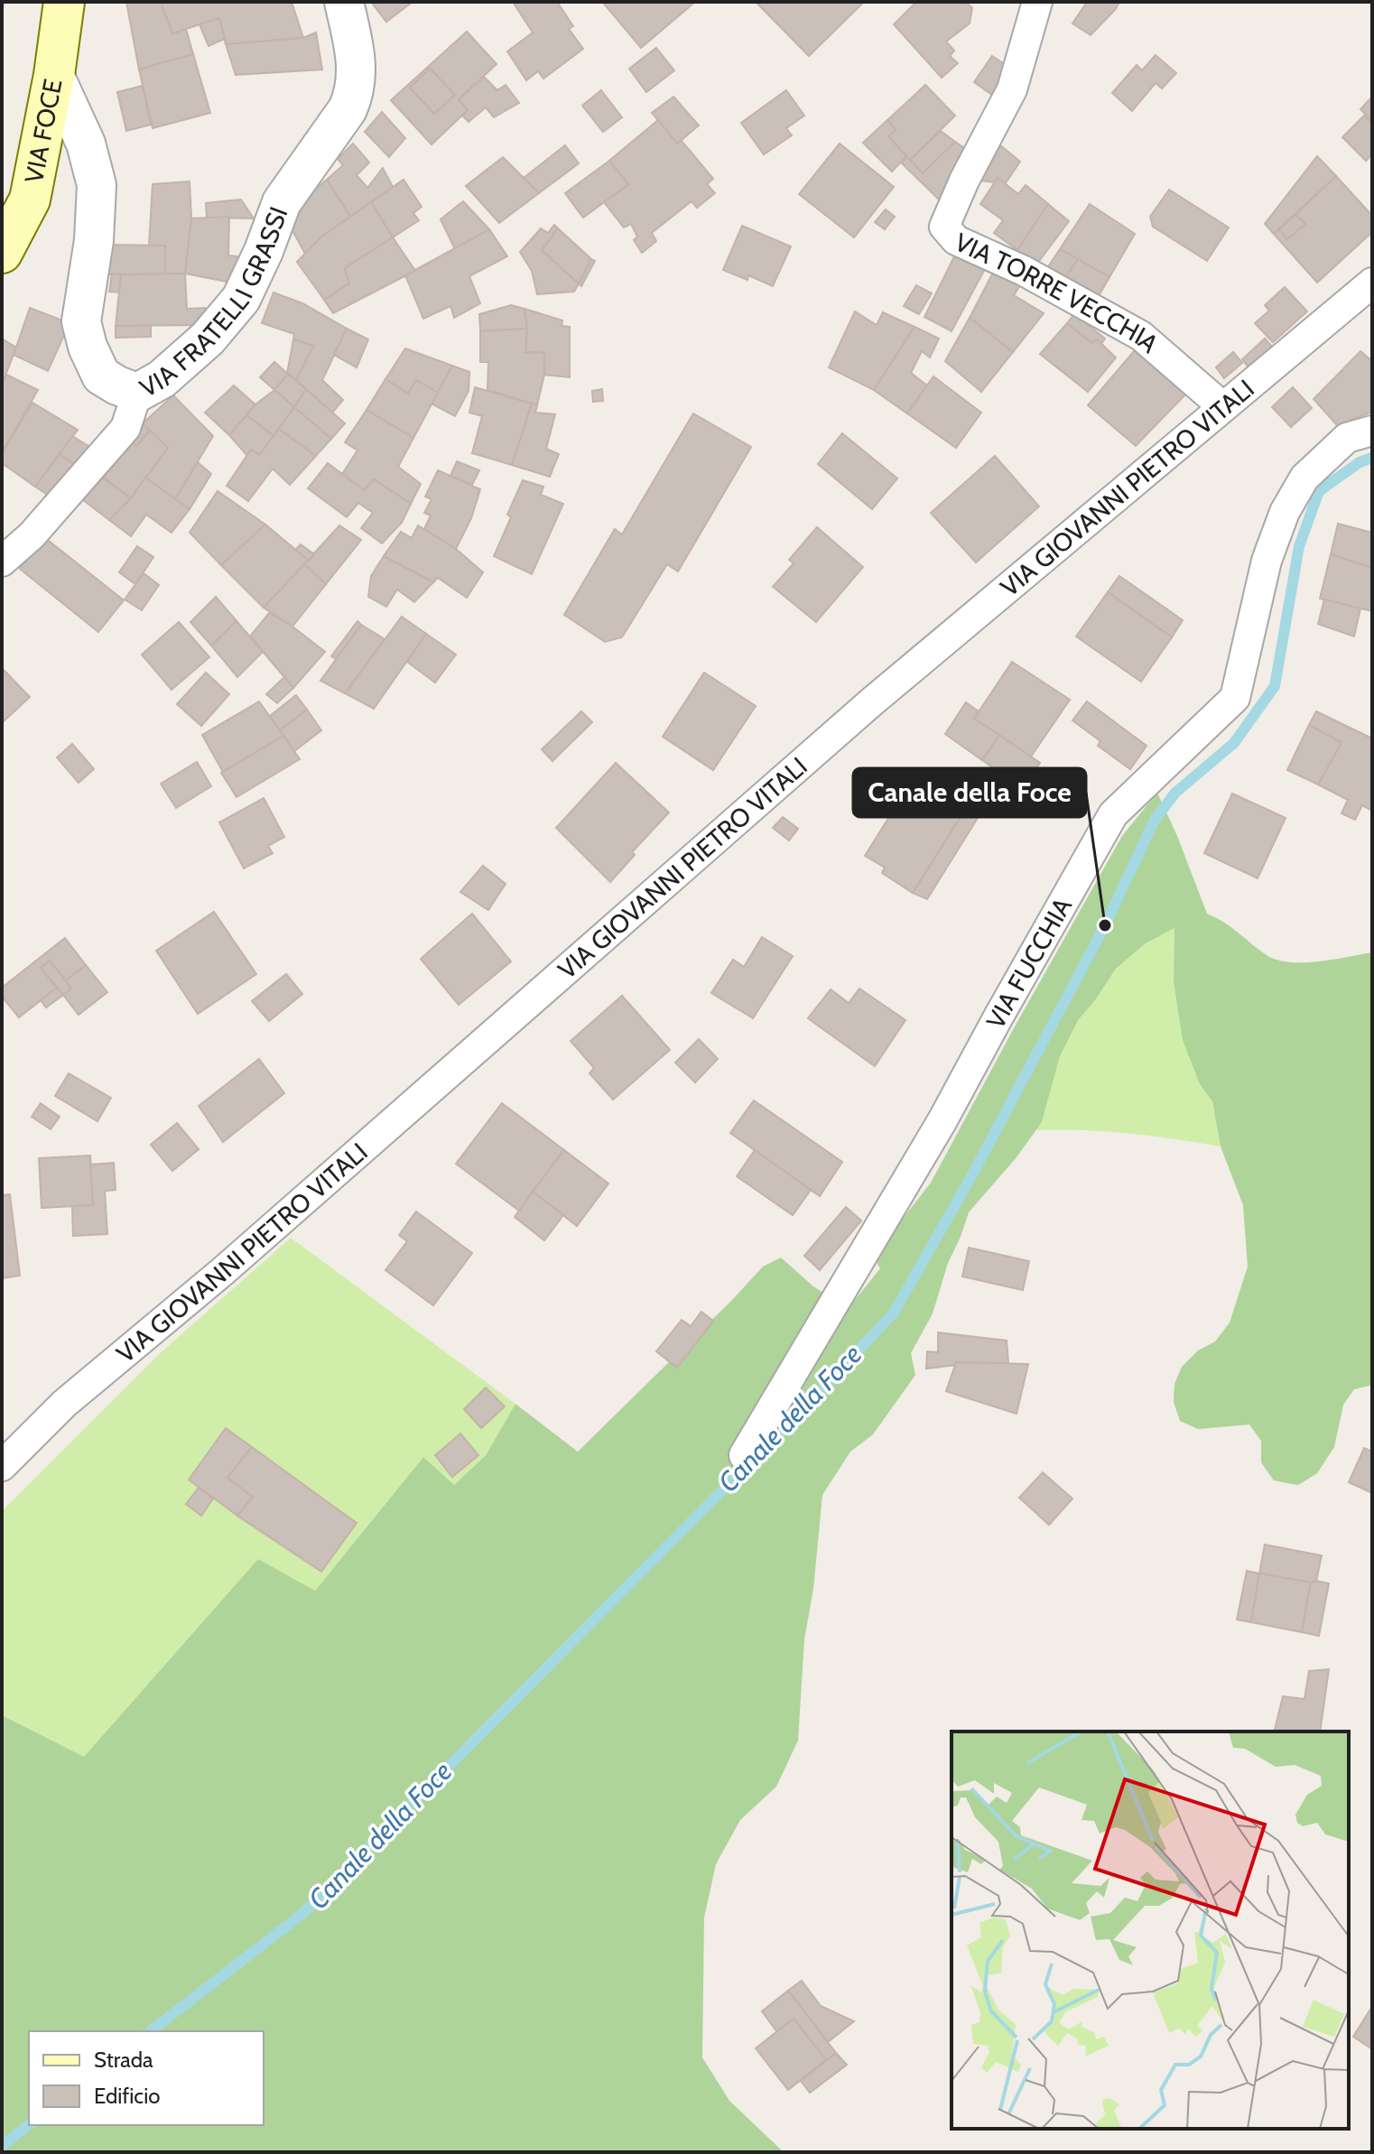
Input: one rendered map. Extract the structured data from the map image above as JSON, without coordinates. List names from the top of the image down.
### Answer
{
  "streets": {
    "main road": ["VIA FOCE"],
    "street": [
      "VIA FRATELLI GRASSI",
      "VIA TORRE VECCHIA",
      "VIA GIOVANNI PIETRO VITALI",
      "VIA FUCCHIA"
    ]
  },
  "crossings": [
    ["VIA FOCE", "VIA FRATELLI GRASSI"],
    ["VIA TORRE VECCHIA", "VIA GIOVANNI PIETRO VITALI"]
  ],
  "water": ["Canale della Foce"],
  "places": ["Canale della Foce"],
  "legend": ["Strada", "Edificio"]
}
